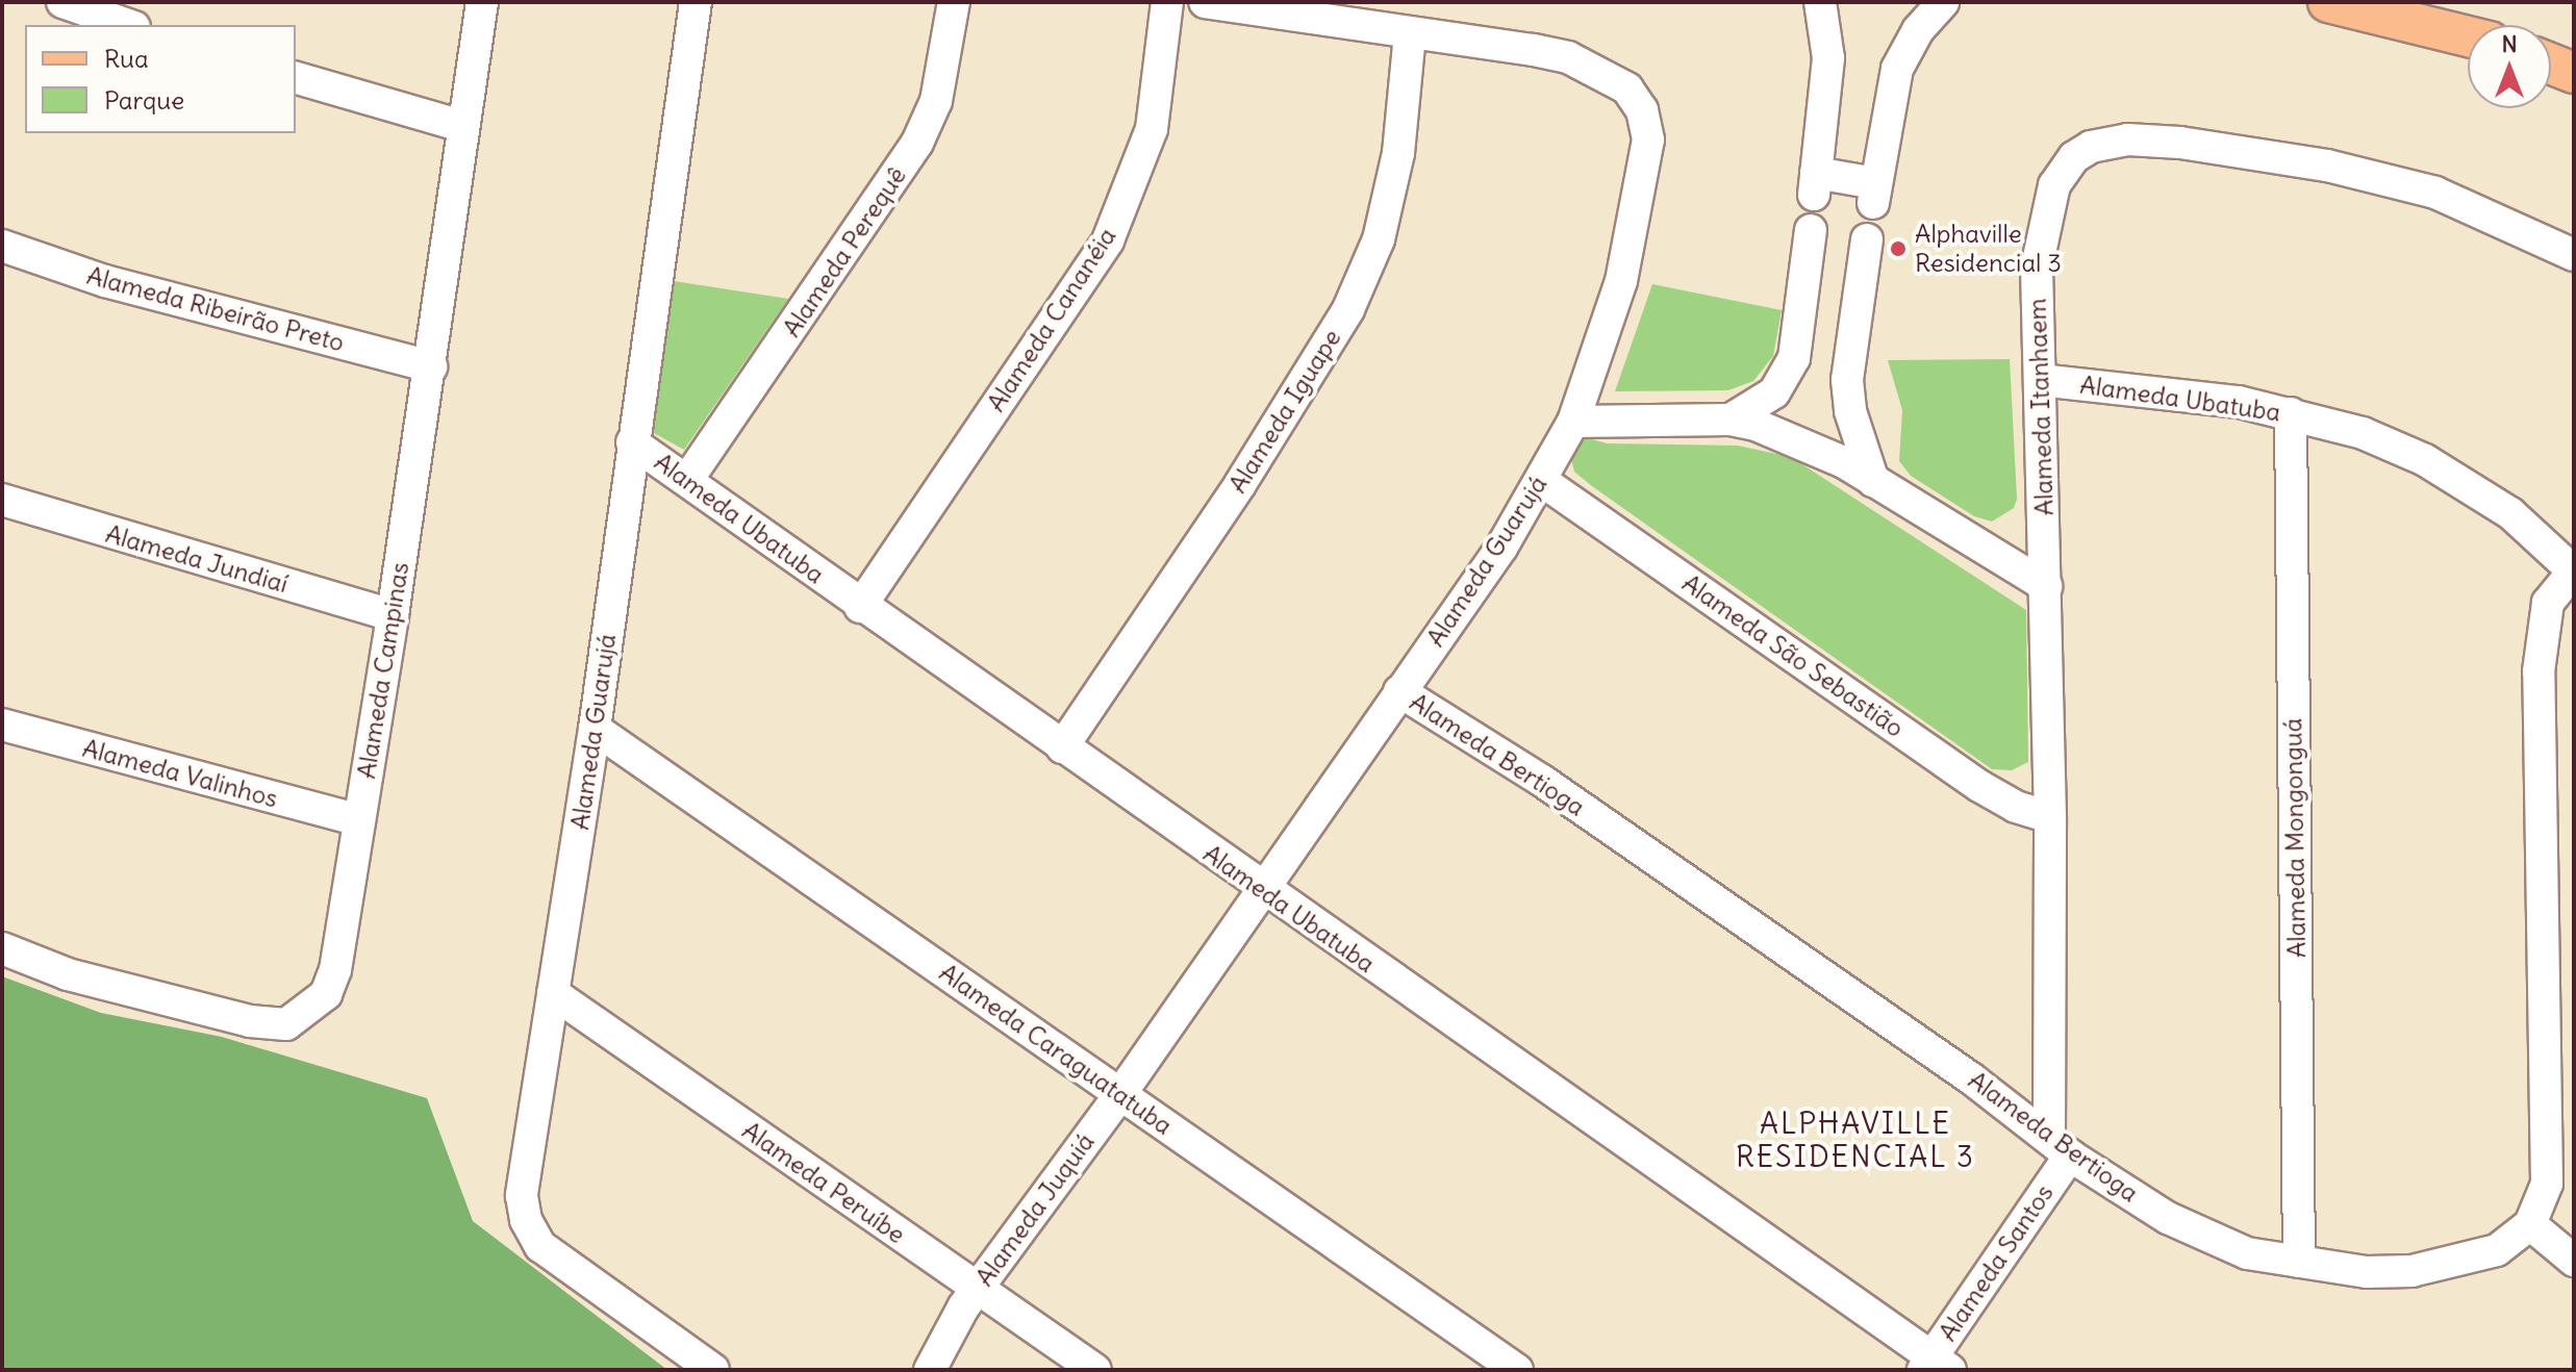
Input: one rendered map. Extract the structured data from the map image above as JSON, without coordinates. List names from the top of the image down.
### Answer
{
  "streets": {
    "street": [
      "Alameda Perequê",
      "Alameda Ribeirão Preto",
      "Alameda Cananéia",
      "Alameda Ubatuba",
      "Alameda Itanhaem",
      "Alameda Iguape",
      "Alameda Jundiaí",
      "Alameda Guarujá",
      "Alameda São Sebastião",
      "Alameda Campinas",
      "Alameda Bertioga",
      "Alameda Valinhos",
      "Alameda Mongonguá",
      "Alameda Caraguatatuba",
      "Alameda Peruíbe",
      "Alameda Juquiá",
      "Alameda Santos"
    ]
  },
  "crossings": [
    ["Alameda Perequê", "Alameda Ubatuba"],
    ["Alameda Ribeirão Preto", "Alameda Campinas"],
    ["Alameda Cananéia", "Alameda Ubatuba"],
    ["Alameda Ubatuba", "Alameda Itanhaem"],
    ["Alameda Ubatuba", "Alameda Iguape"],
    ["Alameda Ubatuba", "Alameda Guarujá"],
    ["Alameda Ubatuba", "Alameda Mongonguá"],
    ["Alameda Ubatuba", "Alameda Juquiá"],
    ["Alameda Ubatuba", "Alameda Santos"],
    ["Alameda Itanhaem", "Alameda São Sebastião"],
    ["Alameda Itanhaem", "Alameda Bertioga"],
    ["Alameda Itanhaem", "Alameda Santos"],
    ["Alameda Iguape", "Alameda Guarujá"],
    ["Alameda Jundiaí", "Alameda Campinas"],
    ["Alameda Guarujá", "Alameda São Sebastião"],
    ["Alameda Guarujá", "Alameda Bertioga"],
    ["Alameda Guarujá", "Alameda Caraguatatuba"],
    ["Alameda Guarujá", "Alameda Peruíbe"],
    ["Alameda Guarujá", "Alameda Juquiá"],
    ["Alameda Campinas", "Alameda Valinhos"],
    ["Alameda Bertioga", "Alameda Mongonguá"],
    ["Alameda Bertioga", "Alameda Santos"],
    ["Alameda Caraguatatuba", "Alameda Juquiá"],
    ["Alameda Peruíbe", "Alameda Juquiá"]
  ],
  "districts": ["ALPHAVILLE RESIDENCIAL 3"],
  "places": ["Alphaville Residencial 3"],
  "legend": ["Rua", "Parque"],
  "north": "top"
}
